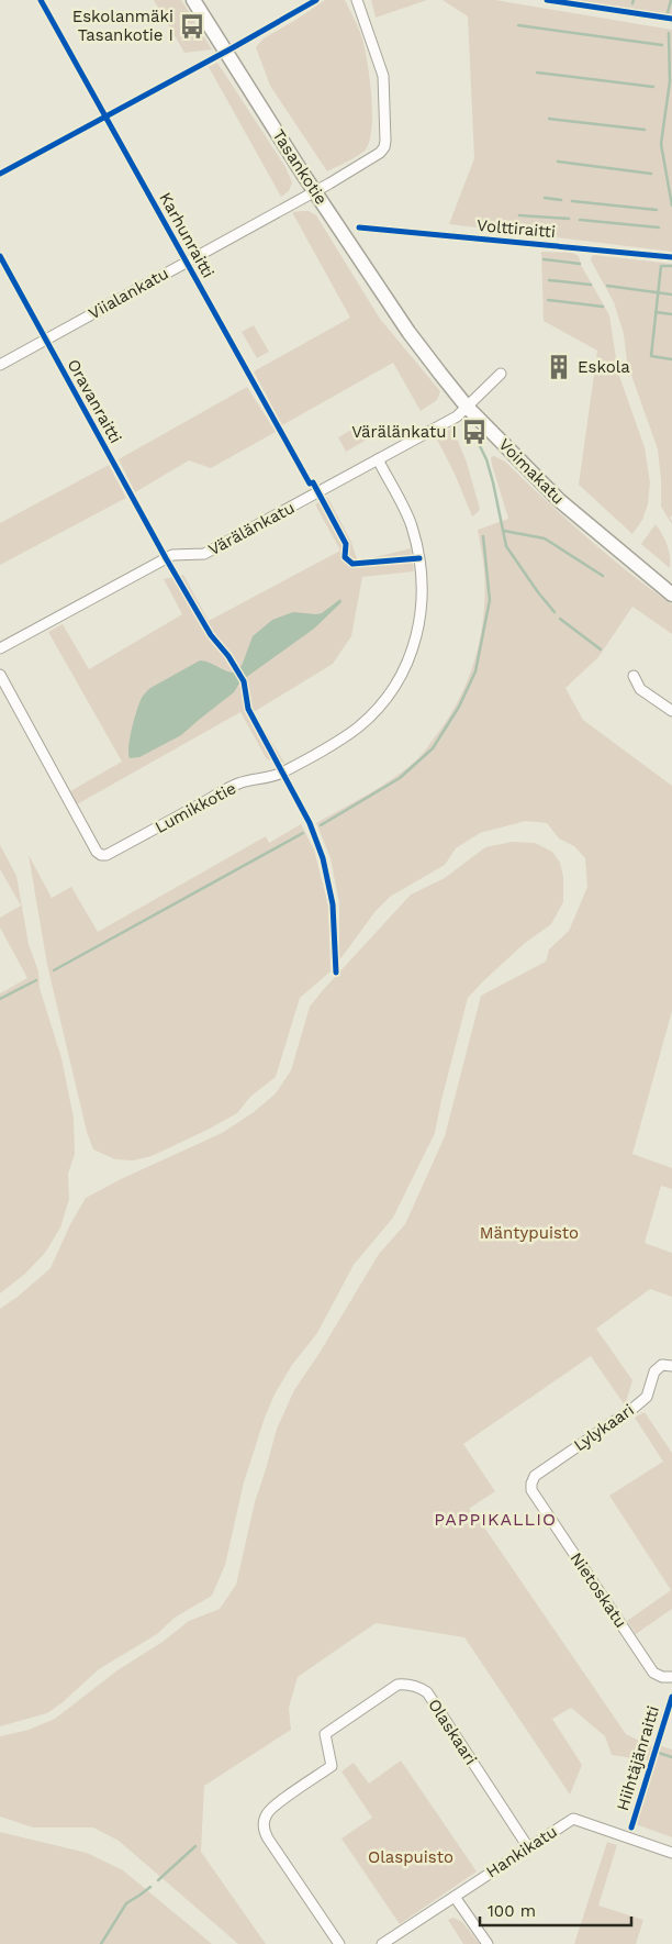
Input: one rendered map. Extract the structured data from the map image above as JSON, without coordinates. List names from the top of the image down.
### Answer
{
  "streets": {
    "street": [
      "Tasankotie",
      "Viialankatu",
      "Voimakatu",
      "Värälänkatu",
      "Lumikkotie",
      "Lylykaari",
      "Nietoskatu",
      "Olaskaari",
      "Hankikatu"
    ],
    "cycle path": [
      "Volttiraitti",
      "Karhunraitti",
      "Oravanraitti",
      "Hiihtäjänraitti"
    ]
  },
  "crossings": [
    ["Tasankotie", "Viialankatu"],
    ["Tasankotie", "Voimakatu"],
    ["Voimakatu", "Värälänkatu"],
    ["Värälänkatu", "Lumikkotie"],
    ["Lylykaari", "Nietoskatu"],
    ["Olaskaari", "Hankikatu"]
  ],
  "districts": ["PAPPIKALLIO"],
  "parks": ["Mäntypuisto", "Olaspuisto"],
  "places": {
    "bus stop": ["Eskolanmäki Tasankotie I", "Värälänkatu I"],
    "building": ["Eskola"]
  },
  "scale_bar": "100 m"
}
